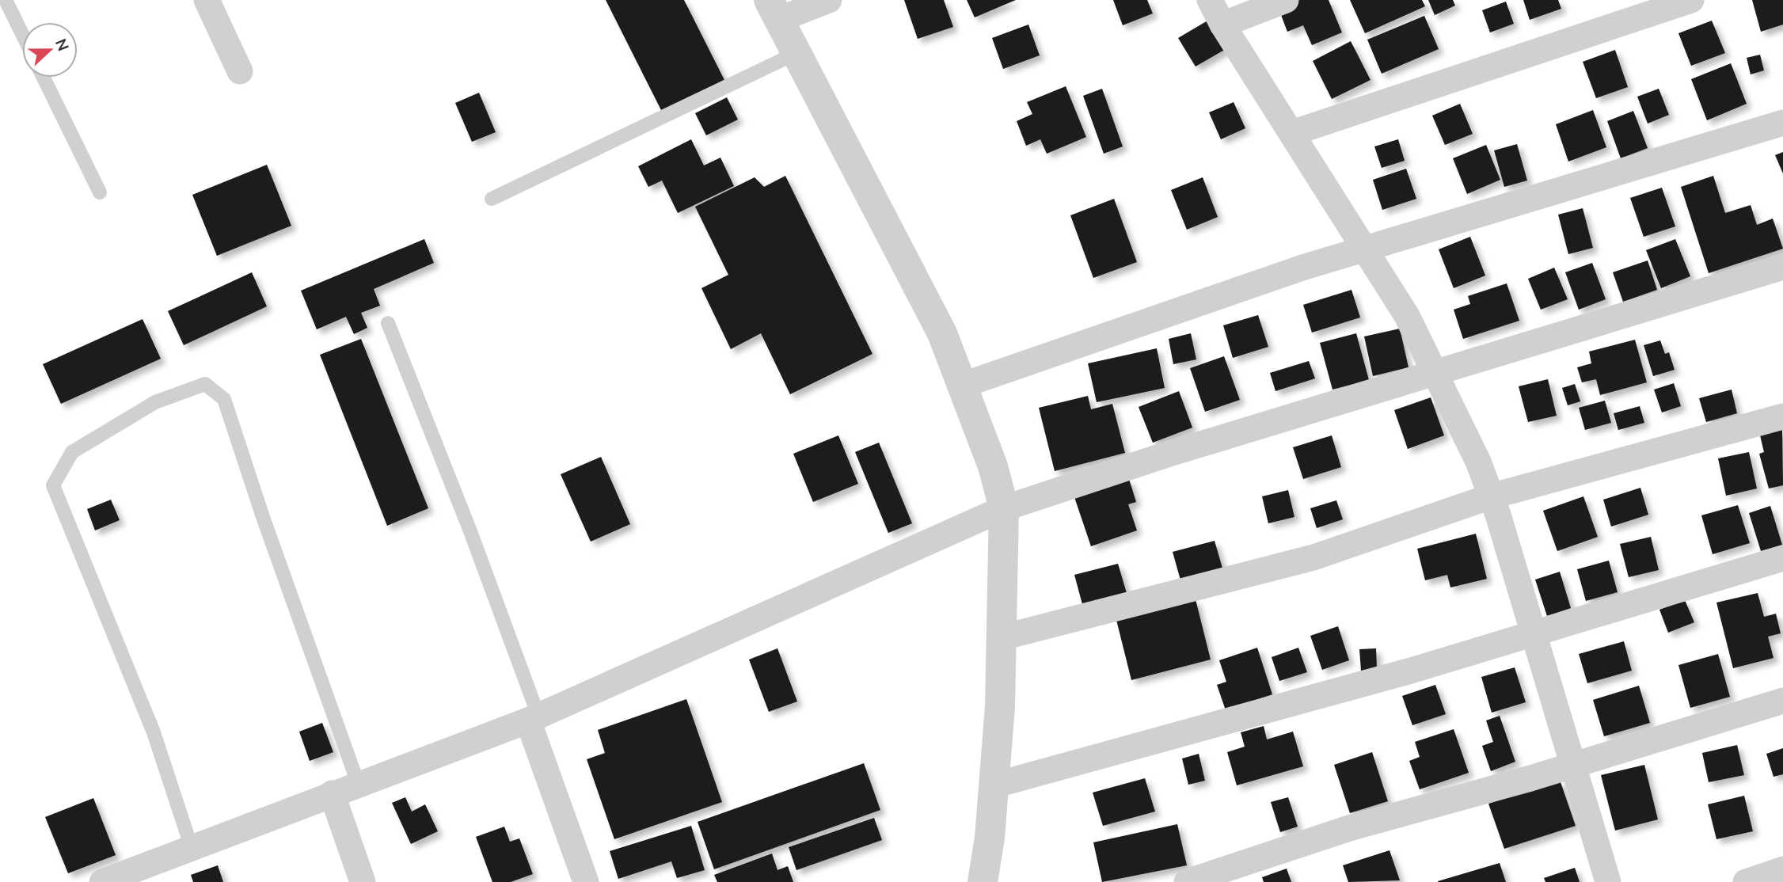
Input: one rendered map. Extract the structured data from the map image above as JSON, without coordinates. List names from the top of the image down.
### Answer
{
  "north": "right"
}
